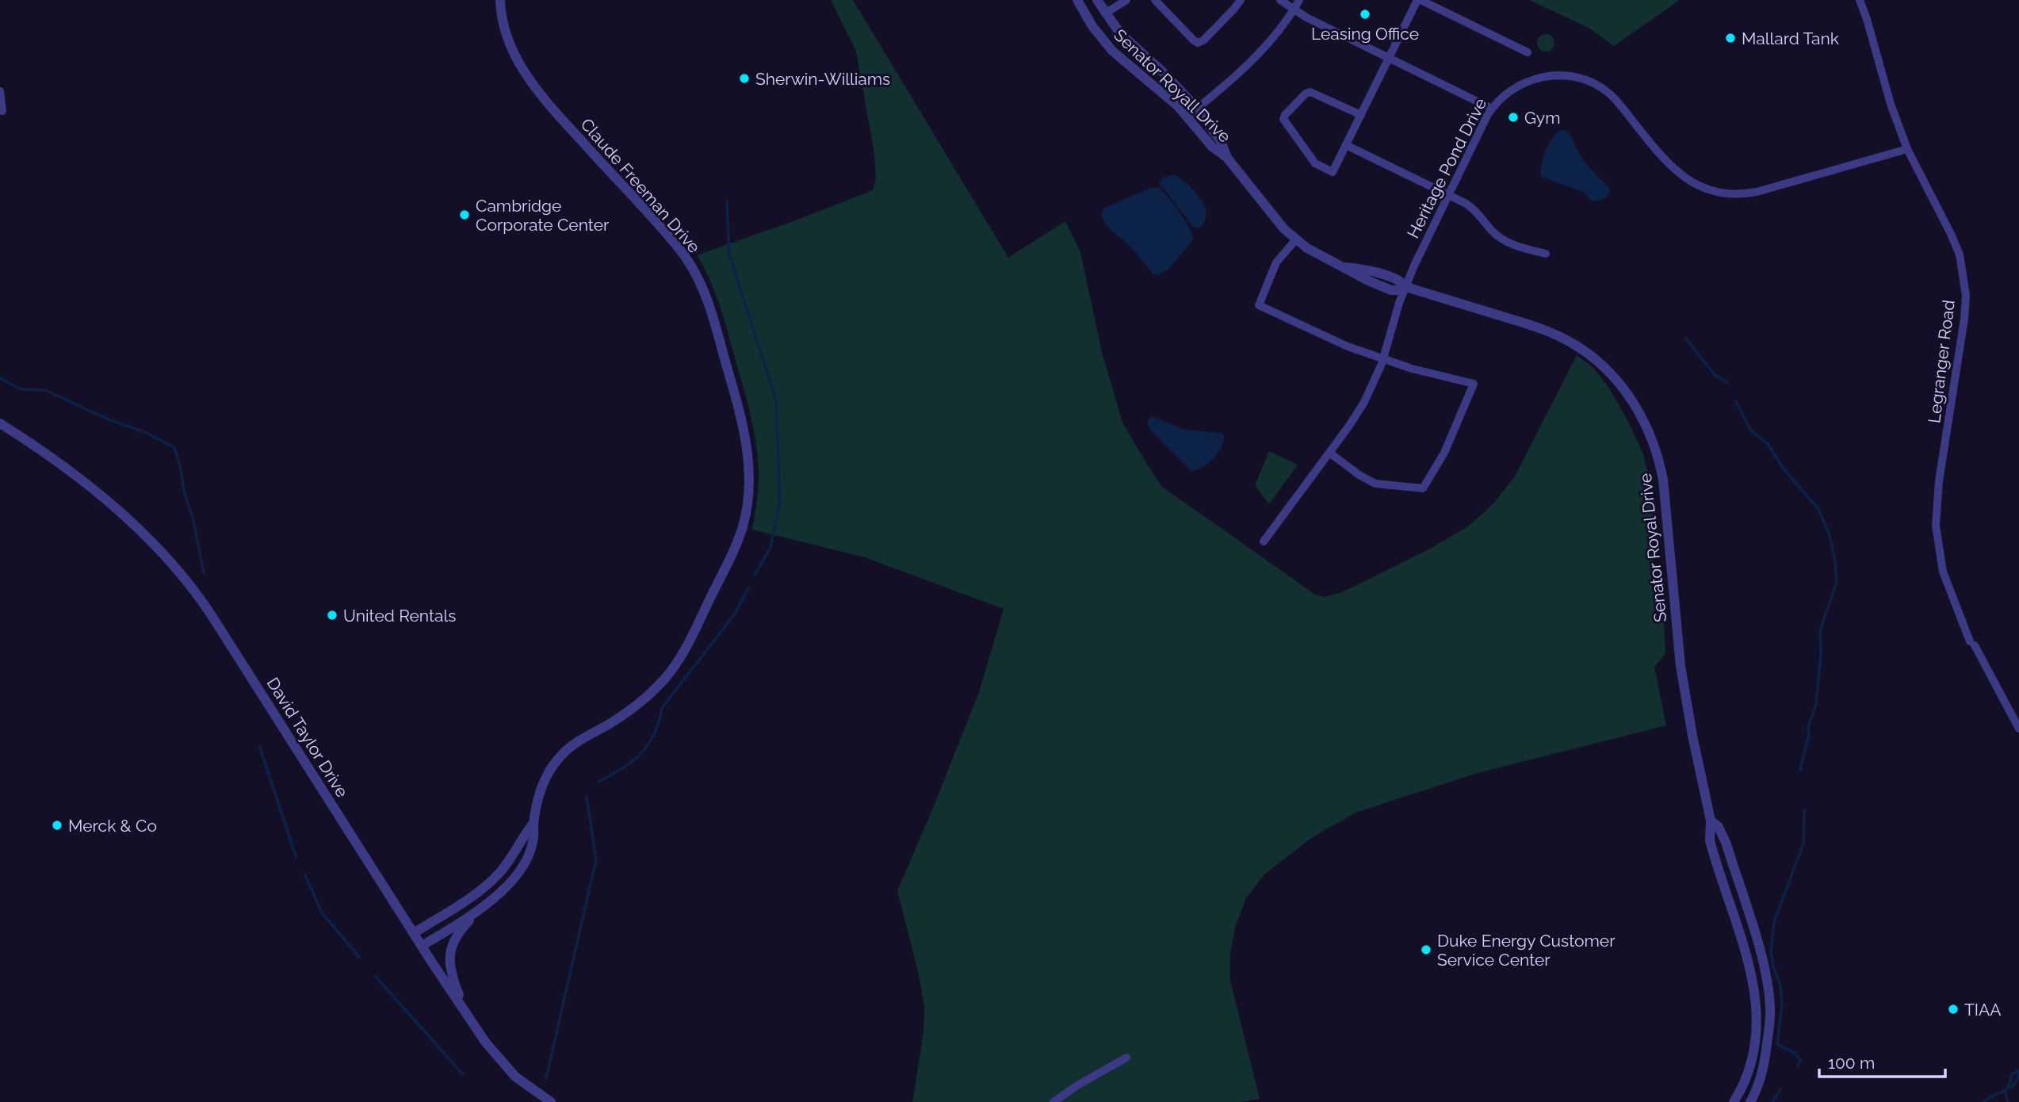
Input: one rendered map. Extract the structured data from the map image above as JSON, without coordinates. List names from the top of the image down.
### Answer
{
  "streets": {
    "street": [
      "Senator Royall Drive",
      "Heritage Pond Drive",
      "Claude Freeman Drive",
      "Legranger Road",
      "Senator Royal Drive",
      "David Taylor Drive"
    ]
  },
  "crossings": [
    ["Senator Royall Drive", "Senator Royal Drive"],
    ["Heritage Pond Drive", "Legranger Road"],
    ["Heritage Pond Drive", "Senator Royal Drive"],
    ["Claude Freeman Drive", "David Taylor Drive"]
  ],
  "places": [
    "Leasing Office",
    "Mallard Tank",
    "Sherwin-Williams",
    "Gym",
    "Cambridge Corporate Center",
    "United Rentals",
    "Merck & Co",
    "Duke Energy Customer Service Center",
    "TIAA"
  ],
  "scale_bar": "100 m"
}
